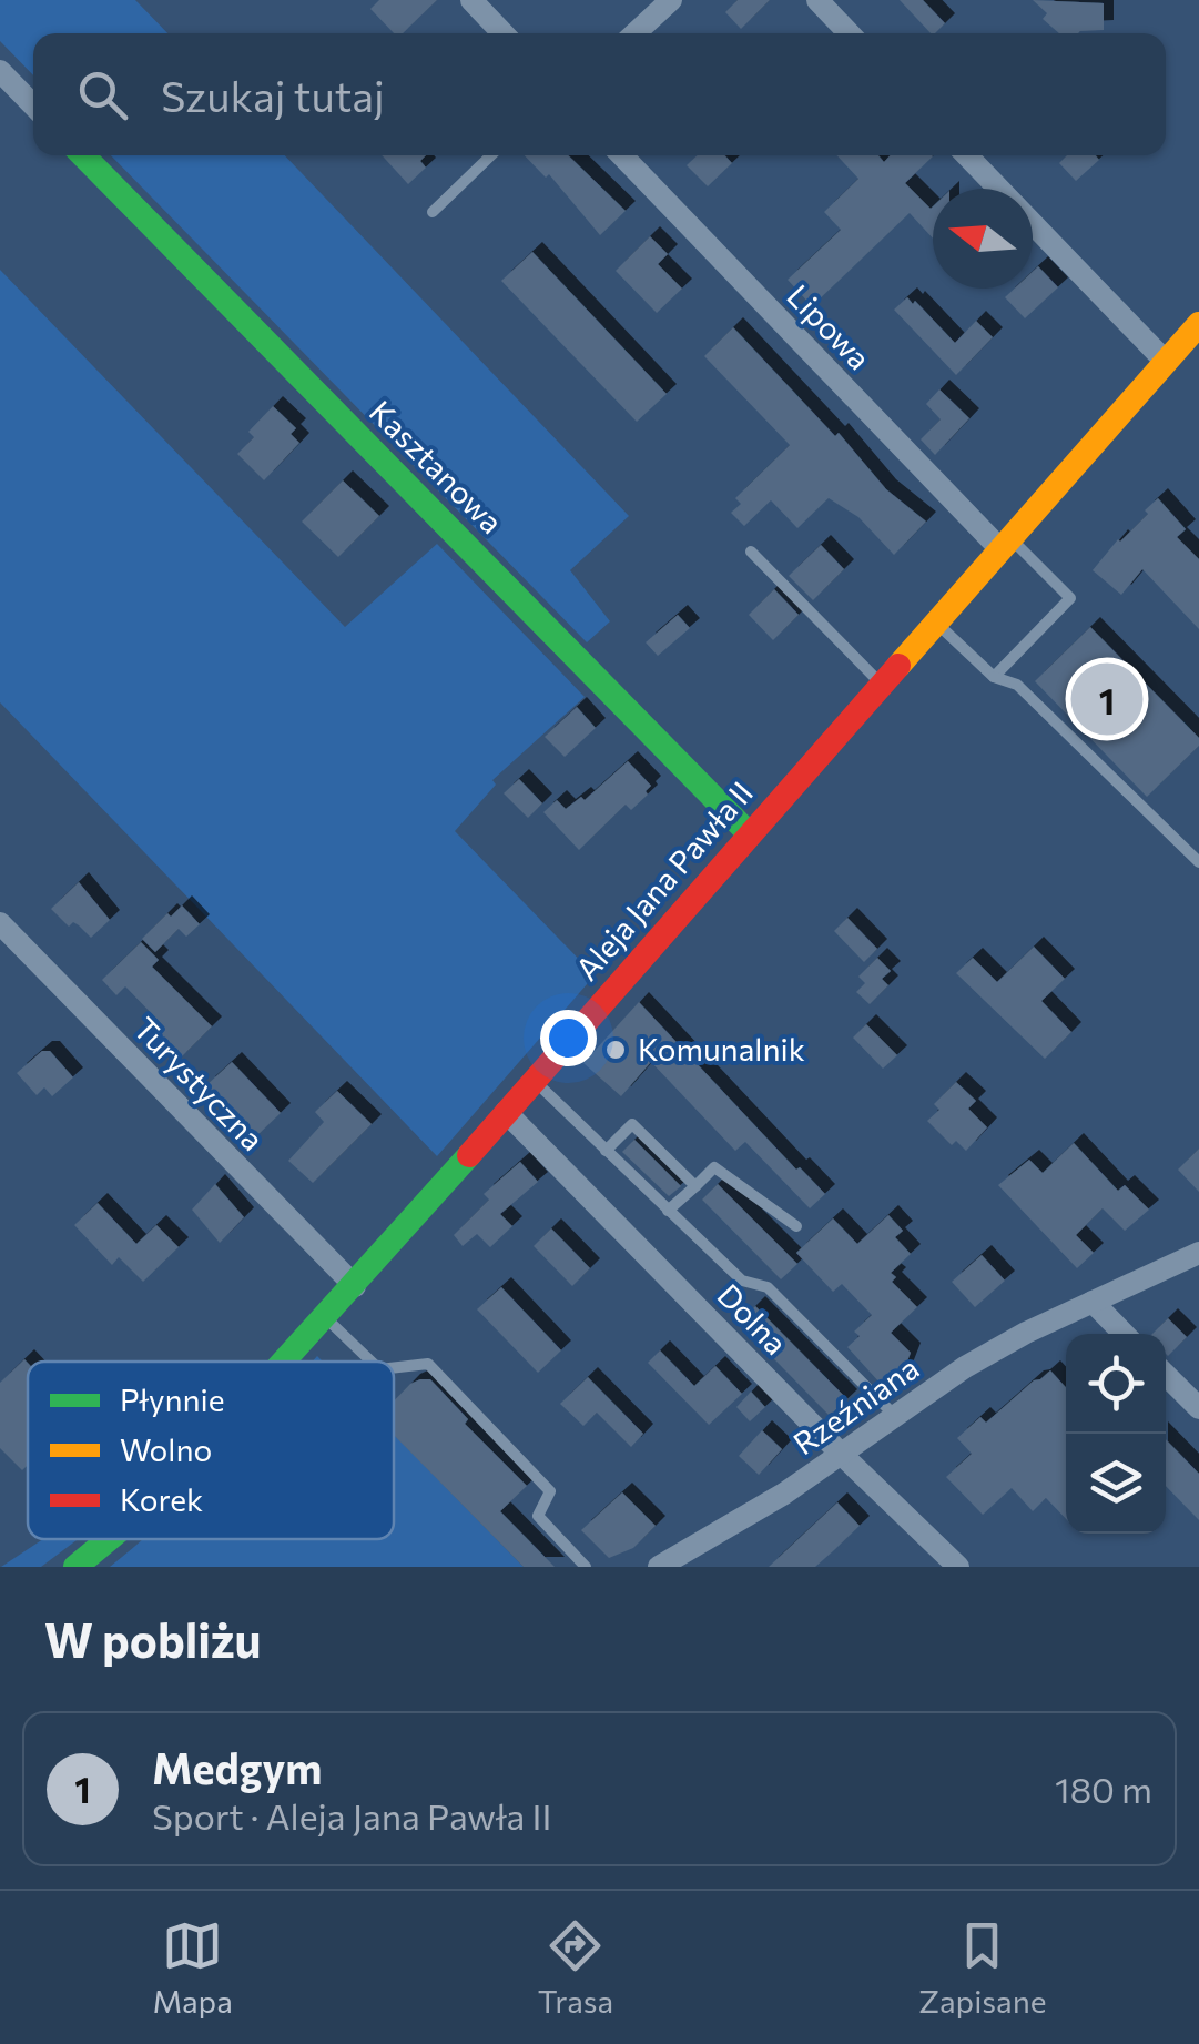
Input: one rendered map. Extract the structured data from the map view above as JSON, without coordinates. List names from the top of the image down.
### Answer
{
  "streets": {
    "street": [
      "Lipowa",
      "Kasztanowa",
      "Aleja Jana Pawła II",
      "Turystyczna",
      "Dolna",
      "Rzeźniana"
    ]
  },
  "crossings": [
    ["Lipowa", "Aleja Jana Pawła II"],
    ["Kasztanowa", "Aleja Jana Pawła II"],
    ["Aleja Jana Pawła II", "Turystyczna"],
    ["Aleja Jana Pawła II", "Dolna"],
    ["Dolna", "Rzeźniana"]
  ],
  "places": ["Komunalnik"],
  "legend": ["Płynnie", "Wolno", "Korek"],
  "north": "left",
  "page": {
    "search": "Szukaj tutaj",
    "pins": "1",
    "heading": "W pobliżu",
    "list": [
      {
        "mark": "1",
        "name": "Medgym",
        "note": "Sport · Aleja Jana Pawła II",
        "value": "180 m"
      }
    ],
    "nav": ["Mapa", "Trasa", "Zapisane"]
  }
}
